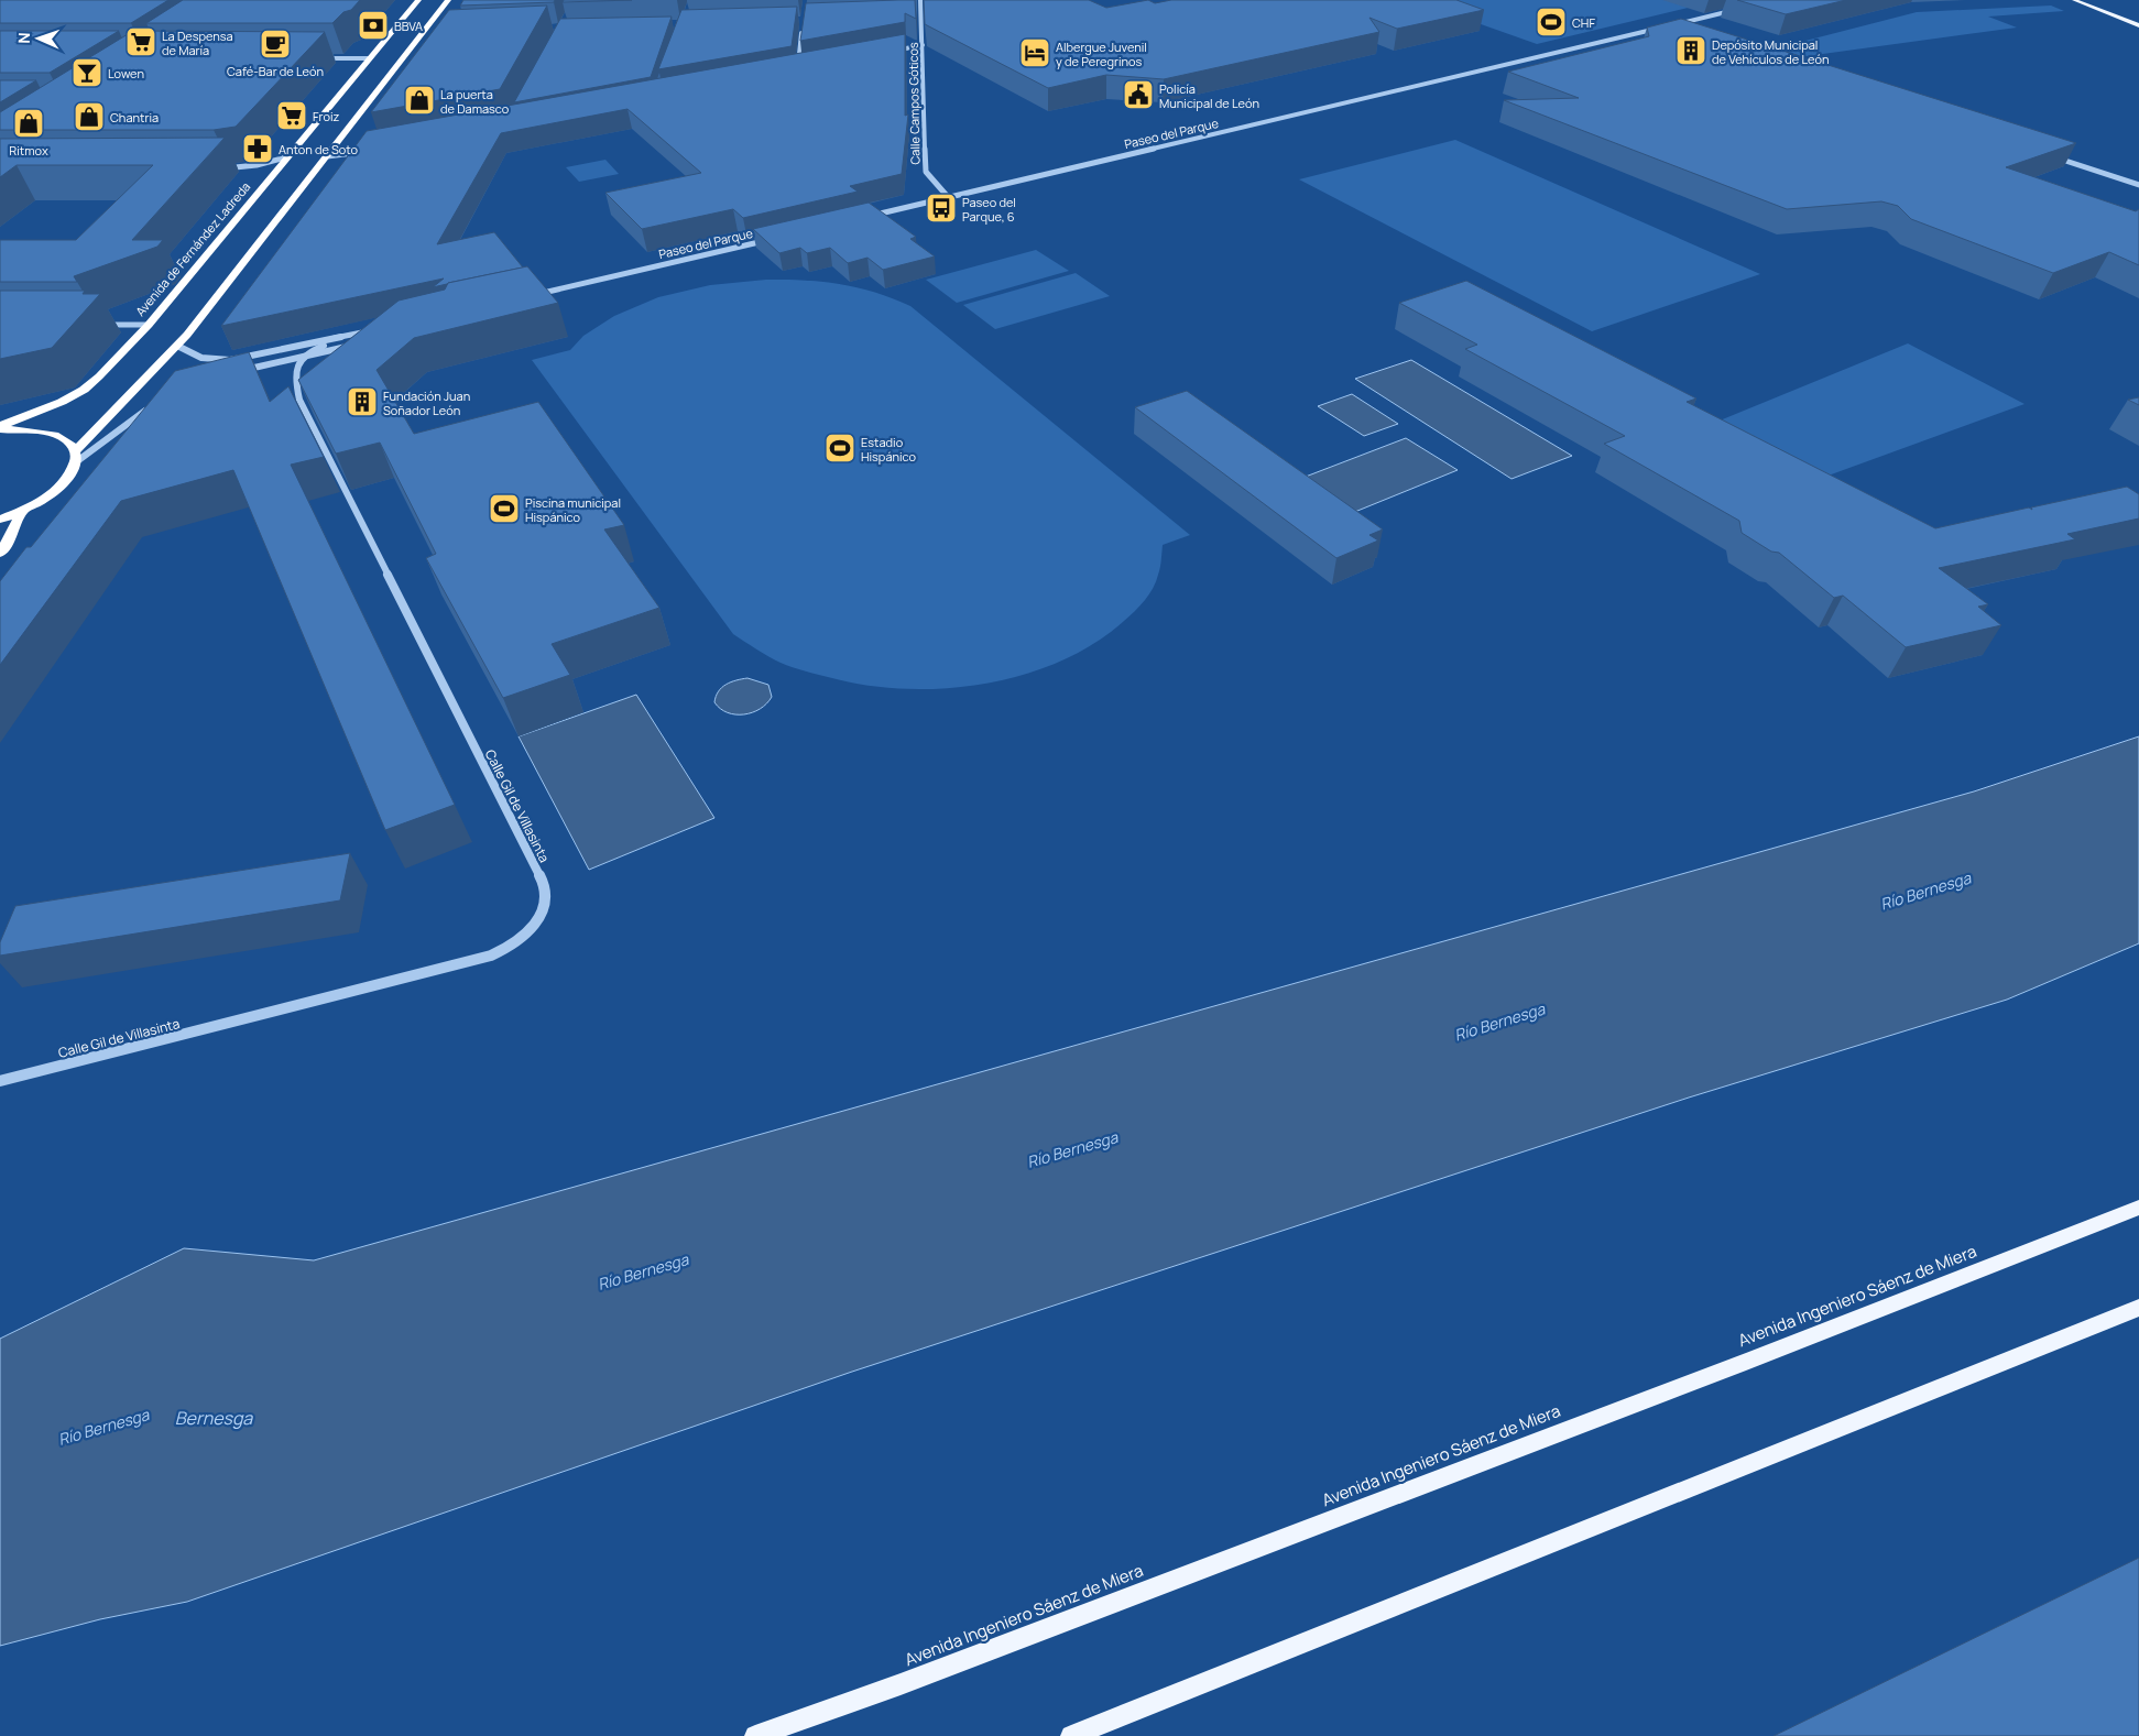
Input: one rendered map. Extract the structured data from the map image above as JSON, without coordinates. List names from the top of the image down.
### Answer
{
  "streets": {
    "highway": ["Avenida de Fernández Ladreda"],
    "main road": ["Avenida Ingeniero Sáenz de Miera"],
    "street": ["Calle Campos Góticos", "Paseo del Parque", "Calle Gil de Villasinta"]
  },
  "crossings": [
    ["Calle Campos Góticos", "Paseo del Parque"]
  ],
  "water": ["Río Bernesga", "Bernesga"],
  "places": {
    "sports": ["CHF", "Estadio Hispánico", "Piscina municipal Hispánico"],
    "bank": ["BBVA"],
    "supermarket": ["La Despensa de María", "Froiz"],
    "cafe": ["Café-Bar de León"],
    "building": ["Depósito Municipal de Vehículos de León", "Fundación Juan Soñador León"],
    "hotel": ["Albergue Juvenil y de Peregrinos"],
    "bar": ["Lowen"],
    "public building": ["Policía Municipal de León"],
    "shop": ["La puerta de Damasco", "Chantria", "Ritmox"],
    "pharmacy": ["Anton de Soto"],
    "bus stop": ["Paseo del Parque, 6"]
  },
  "north": "left"
}
